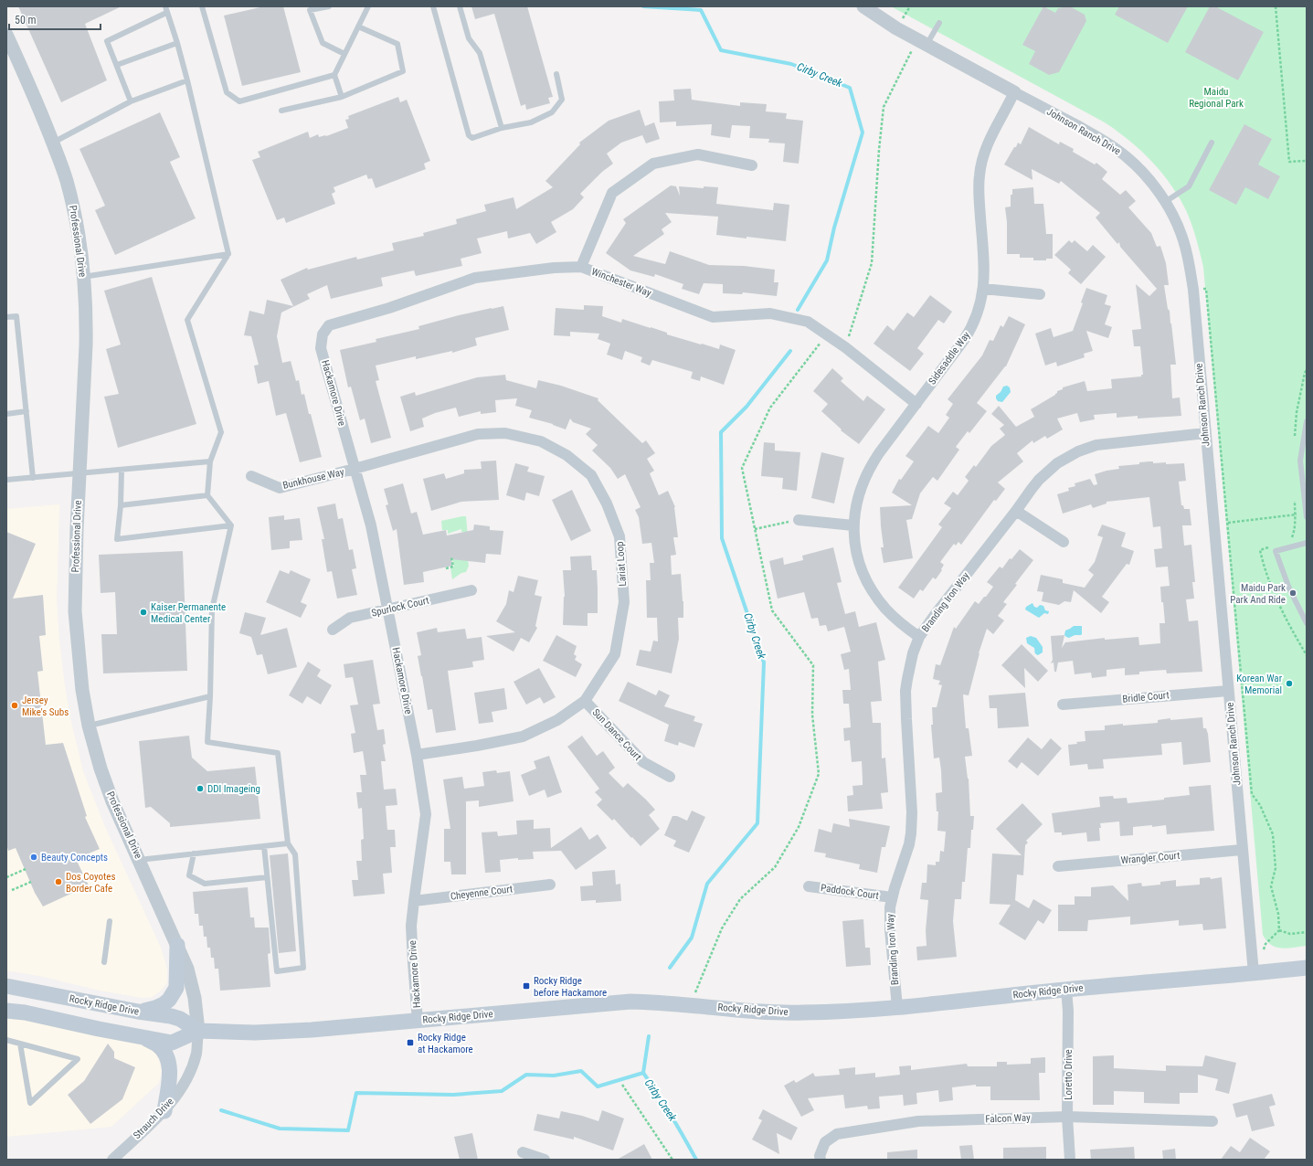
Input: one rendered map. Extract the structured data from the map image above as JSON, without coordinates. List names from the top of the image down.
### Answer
{
  "streets": {
    "main road": ["Rocky Ridge Drive"],
    "street": [
      "Johnson Ranch Drive",
      "Professional Drive",
      "Winchester Way",
      "Sidesaddle Way",
      "Hackamore Drive",
      "Bunkhouse Way",
      "Lariat Loop",
      "Branding Iron Way",
      "Spurlock Court",
      "Bridle Court",
      "Sun Dance Court",
      "Wrangler Court",
      "Paddock Court",
      "Cheyenne Court",
      "Loretto Drive",
      "Strauch Drive",
      "Falcon Way"
    ]
  },
  "crossings": [
    ["Johnson Ranch Drive", "Sidesaddle Way"],
    ["Johnson Ranch Drive", "Branding Iron Way"],
    ["Johnson Ranch Drive", "Bridle Court"],
    ["Johnson Ranch Drive", "Wrangler Court"],
    ["Johnson Ranch Drive", "Rocky Ridge Drive"],
    ["Professional Drive", "Rocky Ridge Drive"],
    ["Professional Drive", "Strauch Drive"],
    ["Winchester Way", "Sidesaddle Way"],
    ["Winchester Way", "Hackamore Drive"],
    ["Sidesaddle Way", "Branding Iron Way"],
    ["Hackamore Drive", "Bunkhouse Way"],
    ["Hackamore Drive", "Lariat Loop"],
    ["Hackamore Drive", "Spurlock Court"],
    ["Hackamore Drive", "Cheyenne Court"],
    ["Hackamore Drive", "Rocky Ridge Drive"],
    ["Bunkhouse Way", "Lariat Loop"],
    ["Lariat Loop", "Sun Dance Court"],
    ["Branding Iron Way", "Paddock Court"],
    ["Branding Iron Way", "Rocky Ridge Drive"],
    ["Rocky Ridge Drive", "Loretto Drive"],
    ["Rocky Ridge Drive", "Strauch Drive"],
    ["Loretto Drive", "Falcon Way"]
  ],
  "water": ["Cirby Creek"],
  "parks": ["Maidu Regional Park"],
  "places": {
    "other": [
      "Maidu Park Park And Ride",
      "Kaiser Permanente Medical Center",
      "Korean War Memorial",
      "Jersey Mike's Subs",
      "DDI Imageing",
      "Beauty Concepts",
      "Dos Coyotes Border Cafe"
    ],
    "transit": ["Rocky Ridge before Hackamore", "Rocky Ridge at Hackamore"]
  },
  "scale_bar": "50 m"
}
